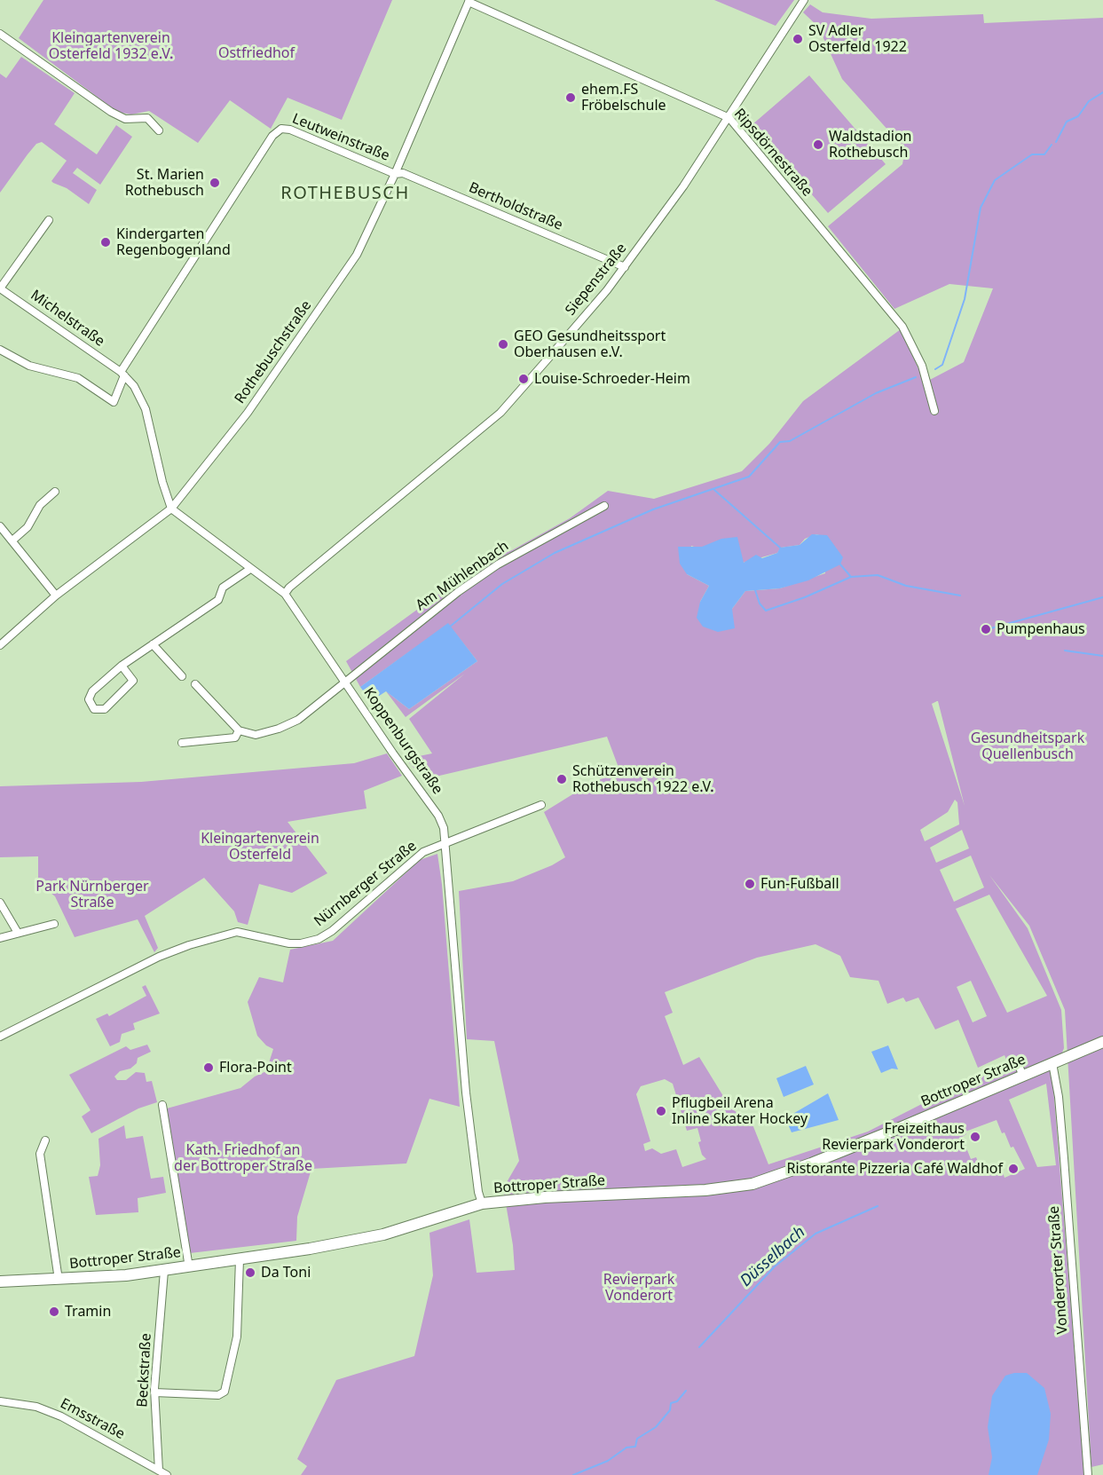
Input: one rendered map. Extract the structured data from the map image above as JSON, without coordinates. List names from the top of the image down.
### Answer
{
  "streets": {
    "main road": ["Bottroper Straße"],
    "street": [
      "Leutweinstraße",
      "Ripsdörnestraße",
      "Bertholdstraße",
      "Siepenstraße",
      "Michelstraße",
      "Rothebuschstraße",
      "Am Mühlenbach",
      "Koppenburgstraße",
      "Nürnberger Straße",
      "Vonderorter Straße",
      "Beckstraße",
      "Emsstraße"
    ]
  },
  "crossings": [
    ["Leutweinstraße", "Bertholdstraße"],
    ["Leutweinstraße", "Michelstraße"],
    ["Leutweinstraße", "Rothebuschstraße"],
    ["Ripsdörnestraße", "Siepenstraße"],
    ["Ripsdörnestraße", "Rothebuschstraße"],
    ["Bertholdstraße", "Siepenstraße"],
    ["Bertholdstraße", "Rothebuschstraße"],
    ["Siepenstraße", "Koppenburgstraße"],
    ["Rothebuschstraße", "Koppenburgstraße"],
    ["Am Mühlenbach", "Koppenburgstraße"],
    ["Koppenburgstraße", "Nürnberger Straße"],
    ["Koppenburgstraße", "Bottroper Straße"],
    ["Bottroper Straße", "Vonderorter Straße"],
    ["Bottroper Straße", "Beckstraße"],
    ["Beckstraße", "Emsstraße"]
  ],
  "districts": ["ROTHEBUSCH"],
  "water": ["Düsselbach"],
  "parks": [
    "Kleingartenverein Osterfeld 1932 e.V.",
    "Ostfriedhof",
    "Gesundheitspark Quellenbusch",
    "Kleingartenverein Osterfeld",
    "Park Nürnberger Straße",
    "Kath. Friedhof an der Bottroper Straße",
    "Revierpark Vonderort"
  ],
  "places": [
    "SV Adler Osterfeld 1922",
    "ehem.FS Fröbelschule",
    "Waldstadion Rothebusch",
    "St. Marien Rothebusch",
    "Kindergarten Regenbogenland",
    "GEO Gesundheitssport Oberhausen e.V.",
    "Louise-Schroeder-Heim",
    "Pumpenhaus",
    "Schützenverein Rothebusch 1922 e.V.",
    "Fun-Fußball",
    "Flora-Point",
    "Pflugbeil Arena Inline Skater Hockey",
    "Freizeithaus Revierpark Vonderort",
    "Ristorante Pizzeria Café Waldhof",
    "Da Toni",
    "Tramin"
  ]
}
